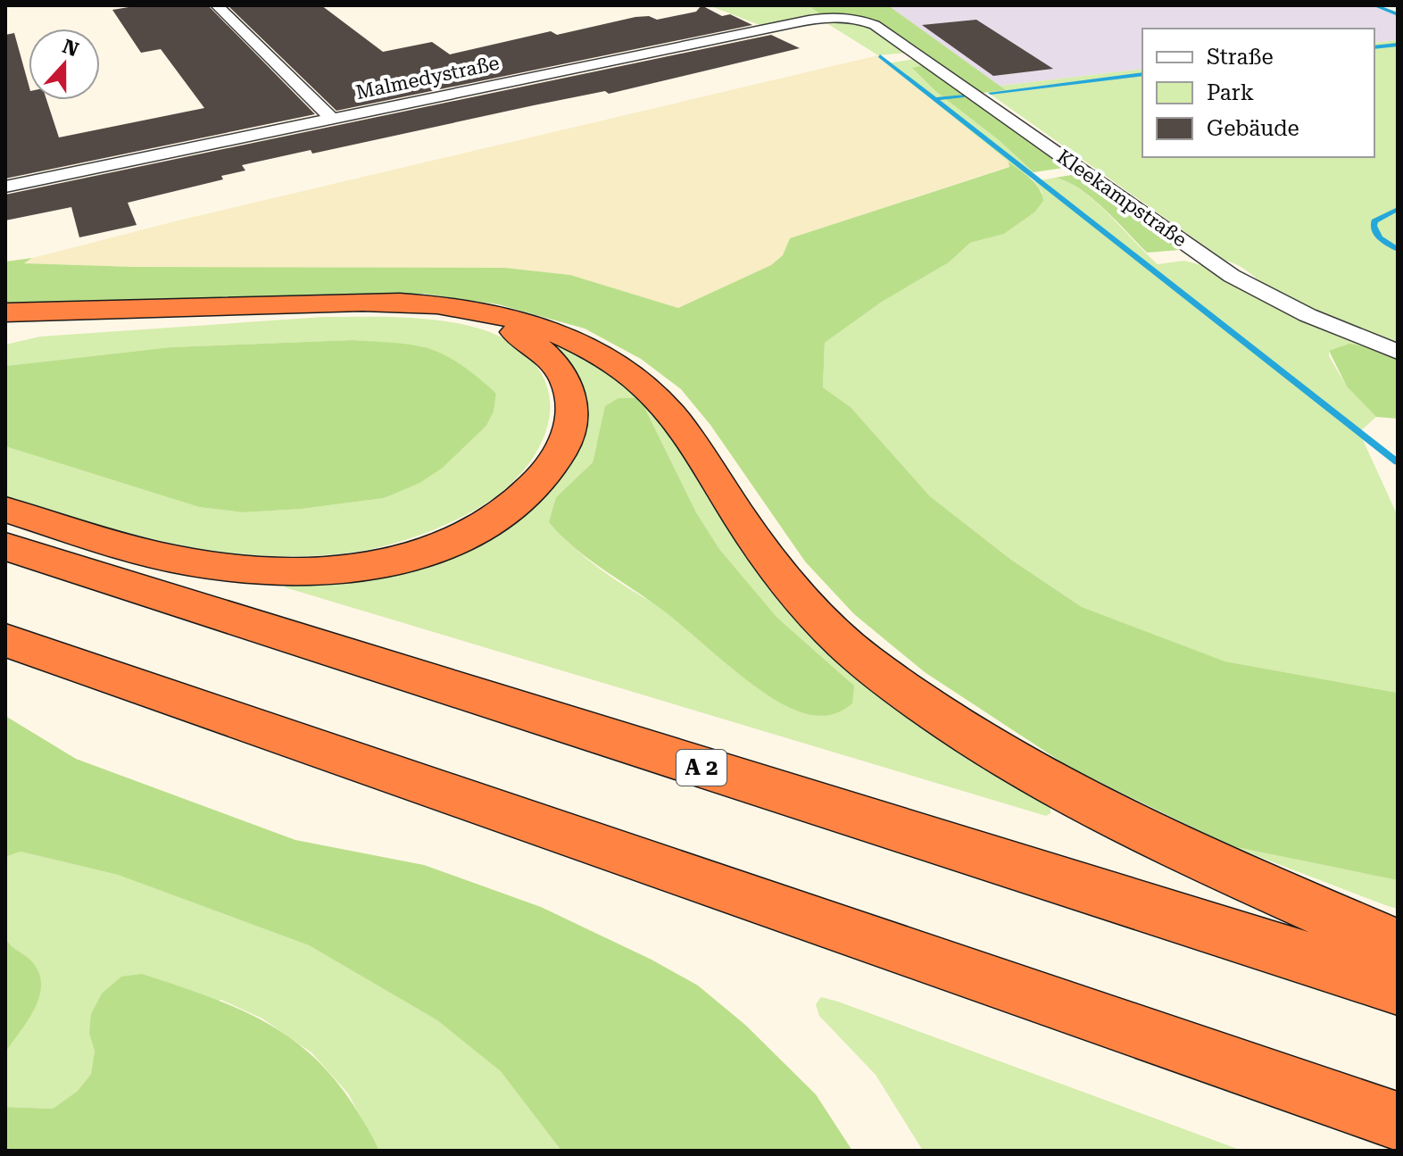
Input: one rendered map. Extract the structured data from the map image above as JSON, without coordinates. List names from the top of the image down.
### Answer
{
  "streets": {
    "highway": ["A 2"],
    "street": ["Malmedystraße", "Kleekampstraße"]
  },
  "crossings": [
    ["Malmedystraße", "Kleekampstraße"]
  ],
  "legend": ["Straße", "Park", "Gebäude"],
  "north": "top"
}
